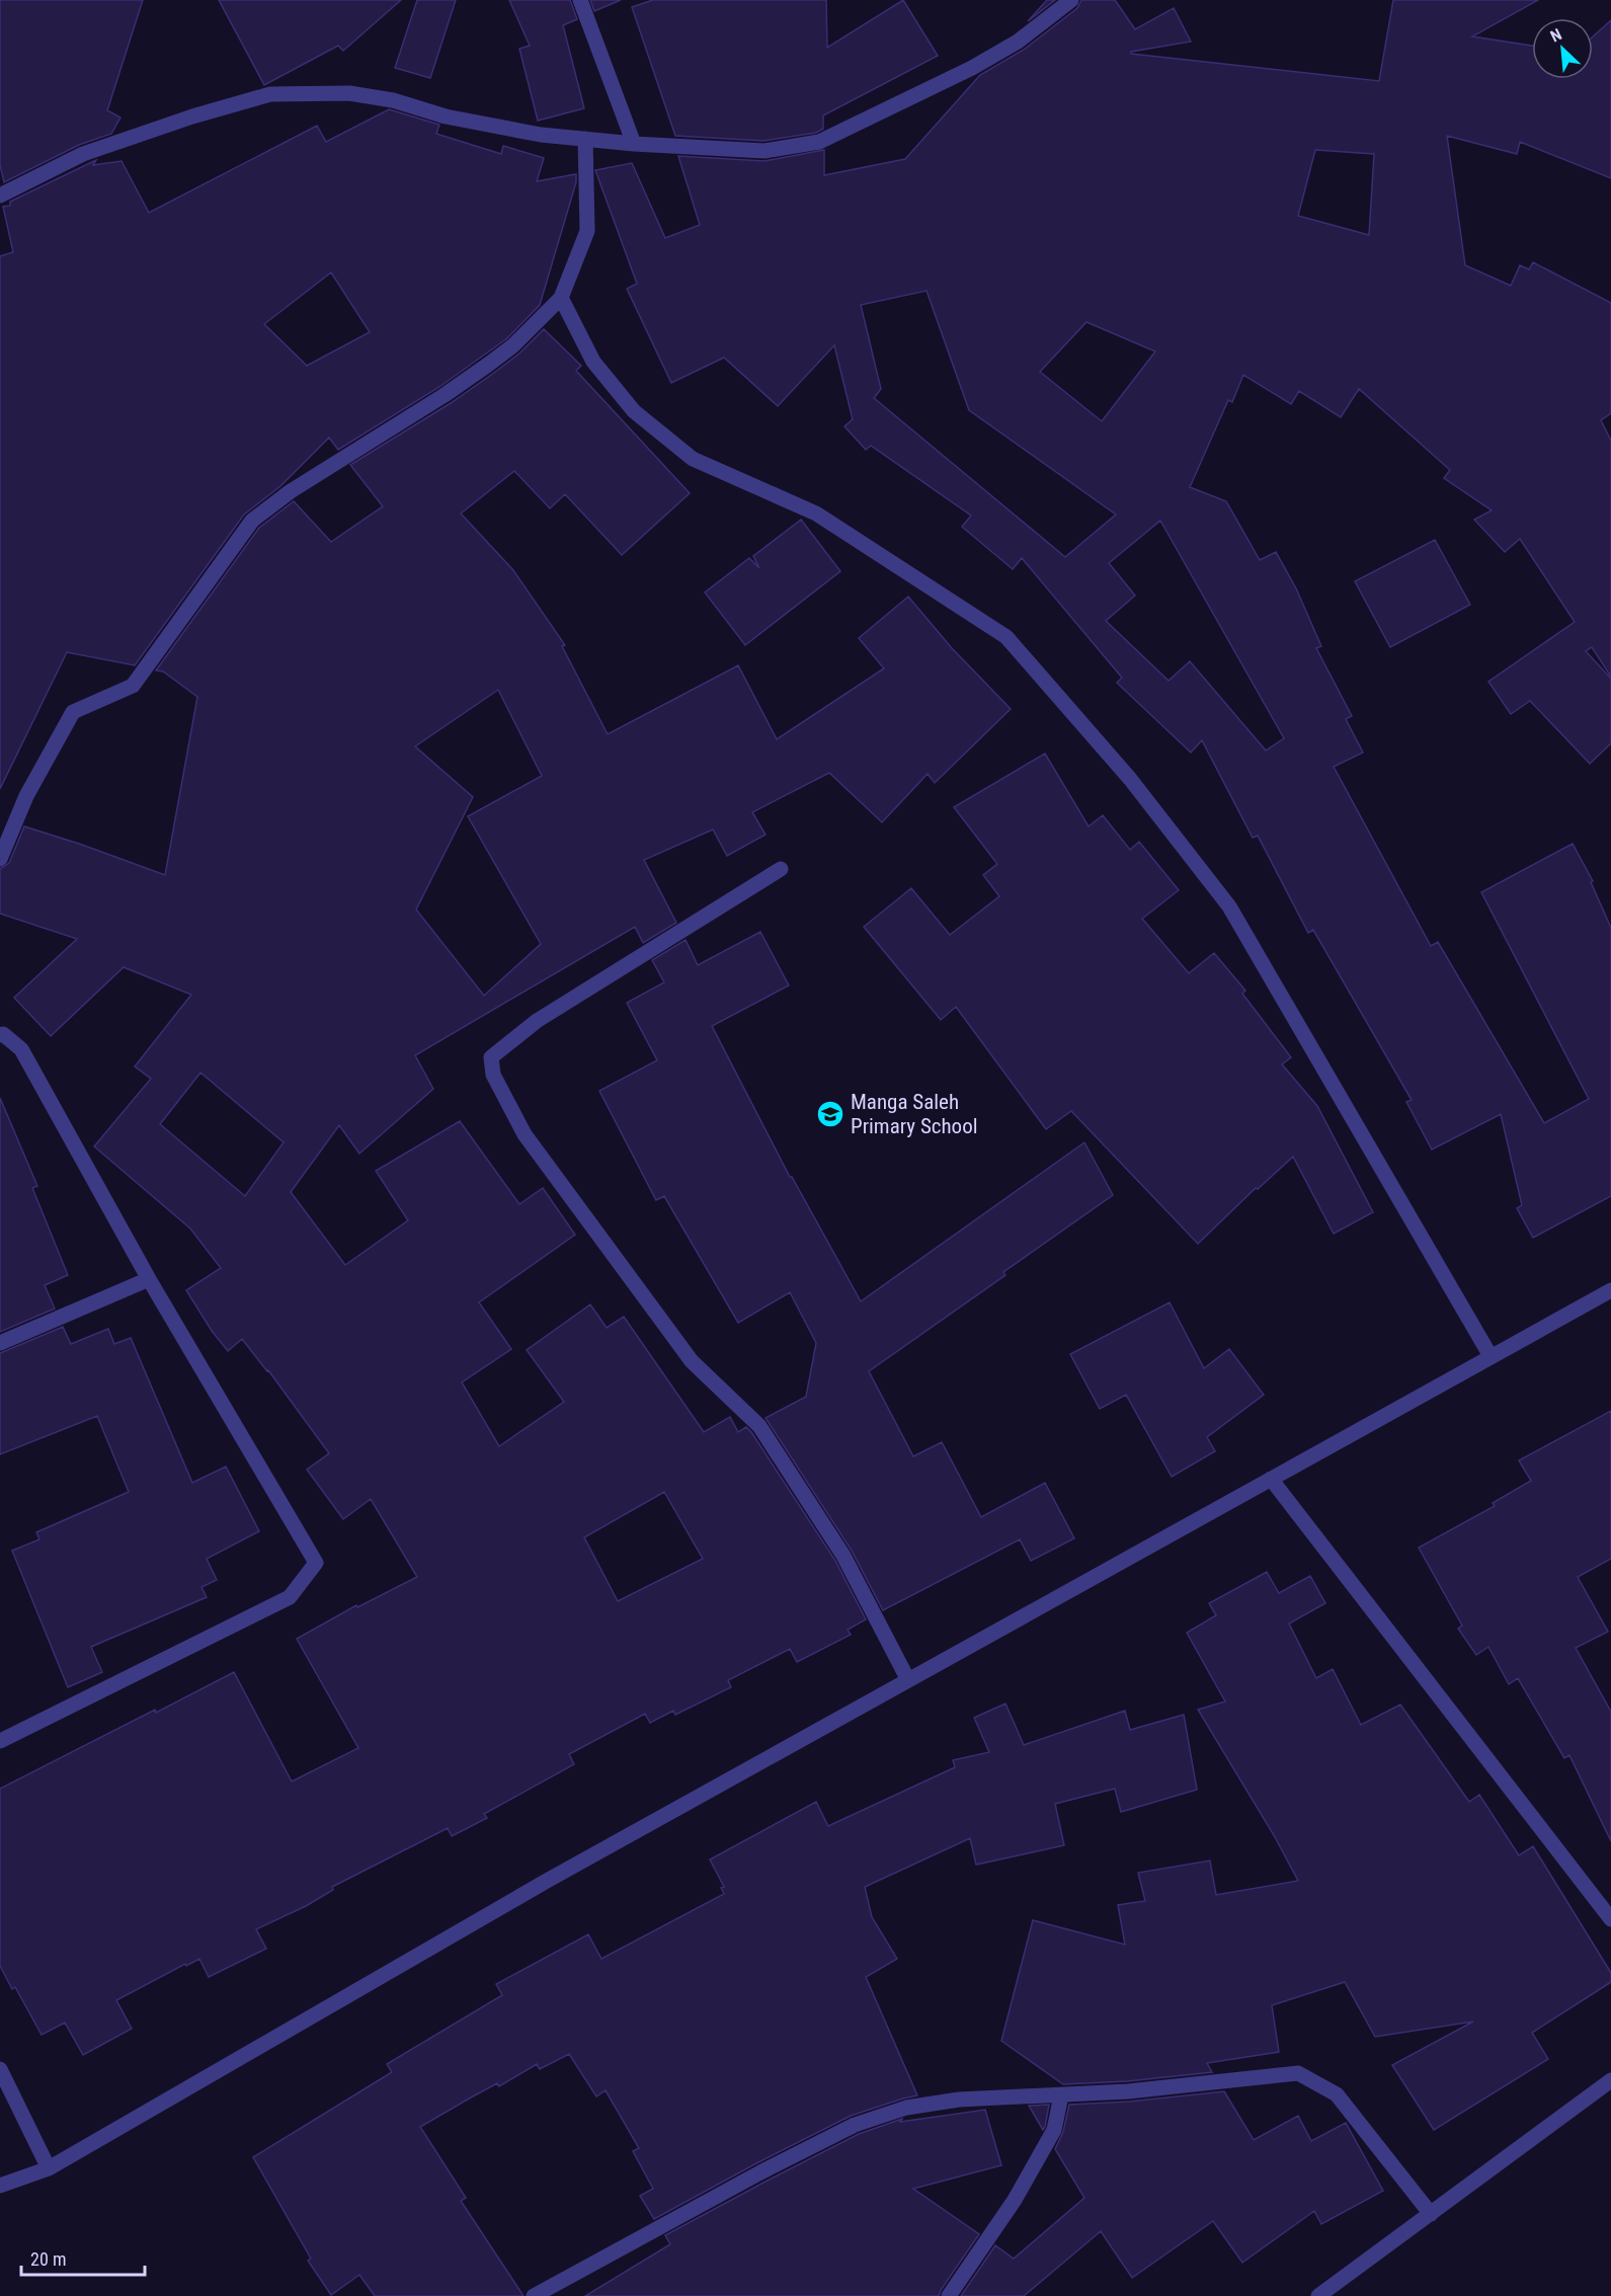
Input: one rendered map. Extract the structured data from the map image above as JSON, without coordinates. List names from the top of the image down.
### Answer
{
  "places": {
    "school or university": ["Manga Saleh Primary School"]
  },
  "scale_bar": "20 m",
  "north": "top left"
}
